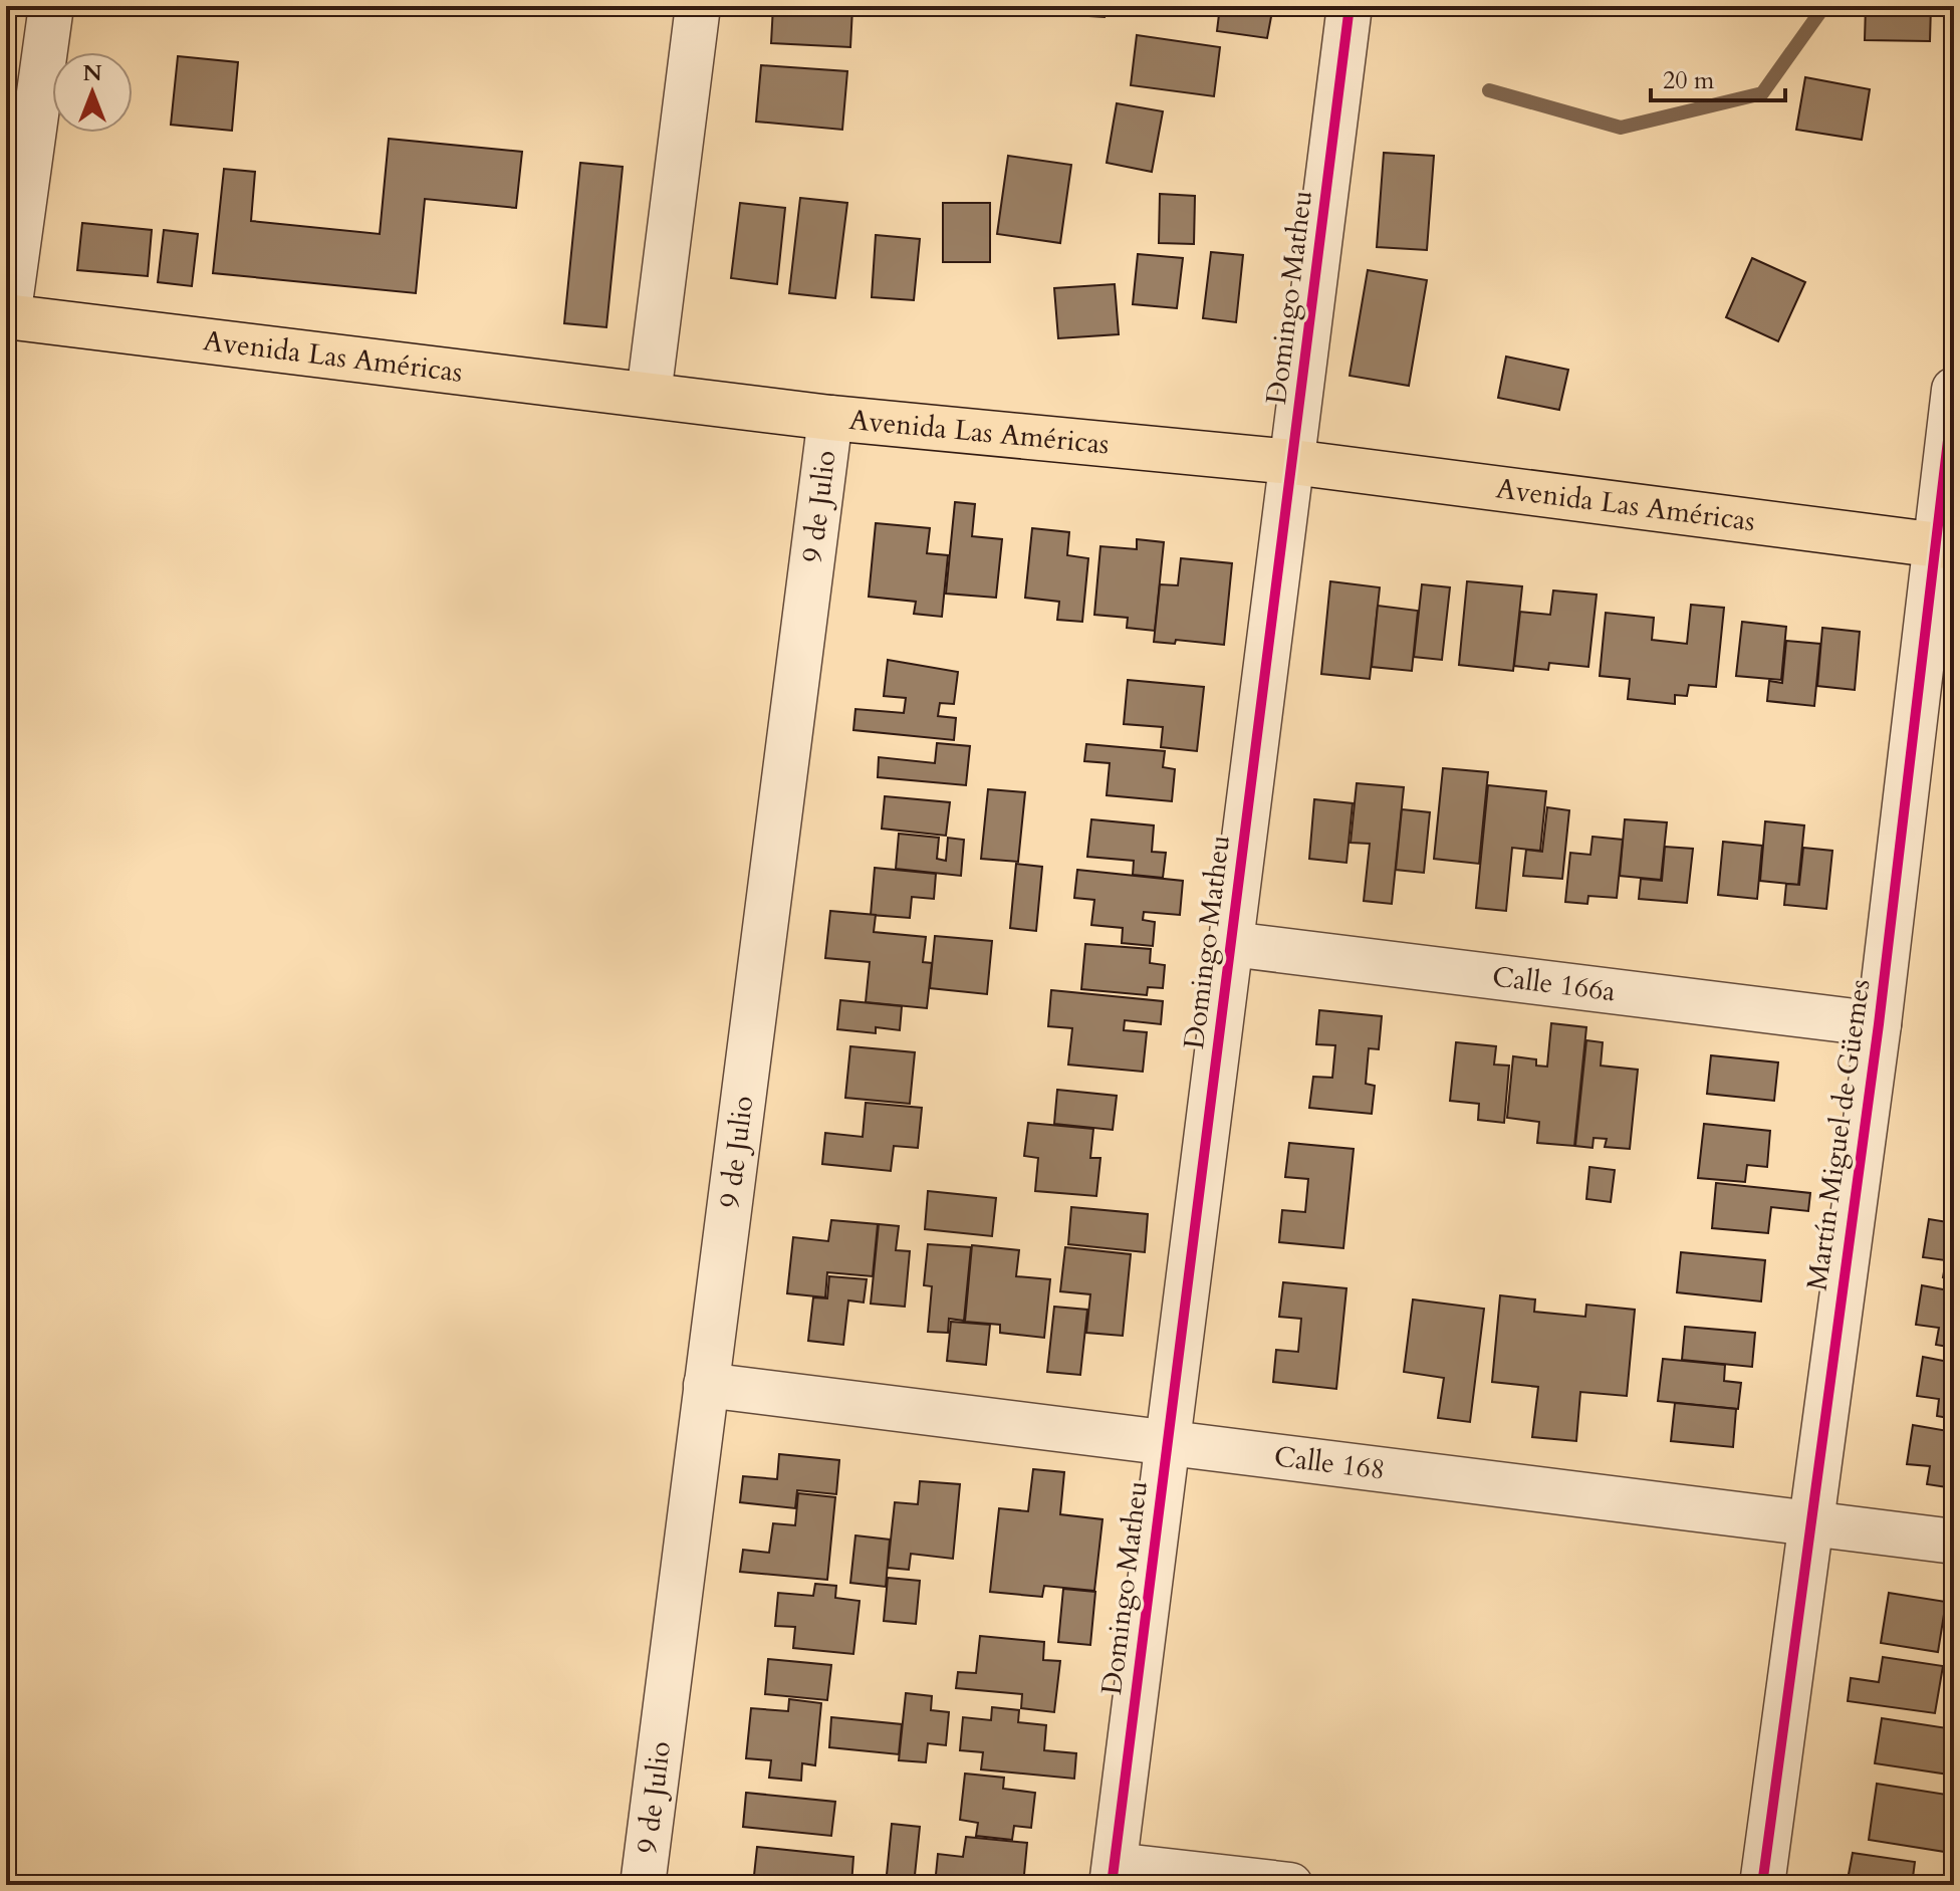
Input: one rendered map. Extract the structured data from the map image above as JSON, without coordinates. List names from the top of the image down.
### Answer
{
  "streets": {
    "main road": ["Avenida Las Américas"],
    "street": [
      "Domingo Matheu",
      "9 de Julio",
      "Calle 166a",
      "Martín Miguel de Güemes",
      "Calle 168"
    ]
  },
  "crossings": [
    ["Domingo Matheu", "Avenida Las Américas"],
    ["Domingo Matheu", "Calle 166a"],
    ["Domingo Matheu", "Calle 168"],
    ["Avenida Las Américas", "9 de Julio"],
    ["Avenida Las Américas", "Martín Miguel de Güemes"],
    ["9 de Julio", "Calle 168"],
    ["Calle 166a", "Martín Miguel de Güemes"],
    ["Martín Miguel de Güemes", "Calle 168"]
  ],
  "scale_bar": "20 m",
  "north": "top"
}
